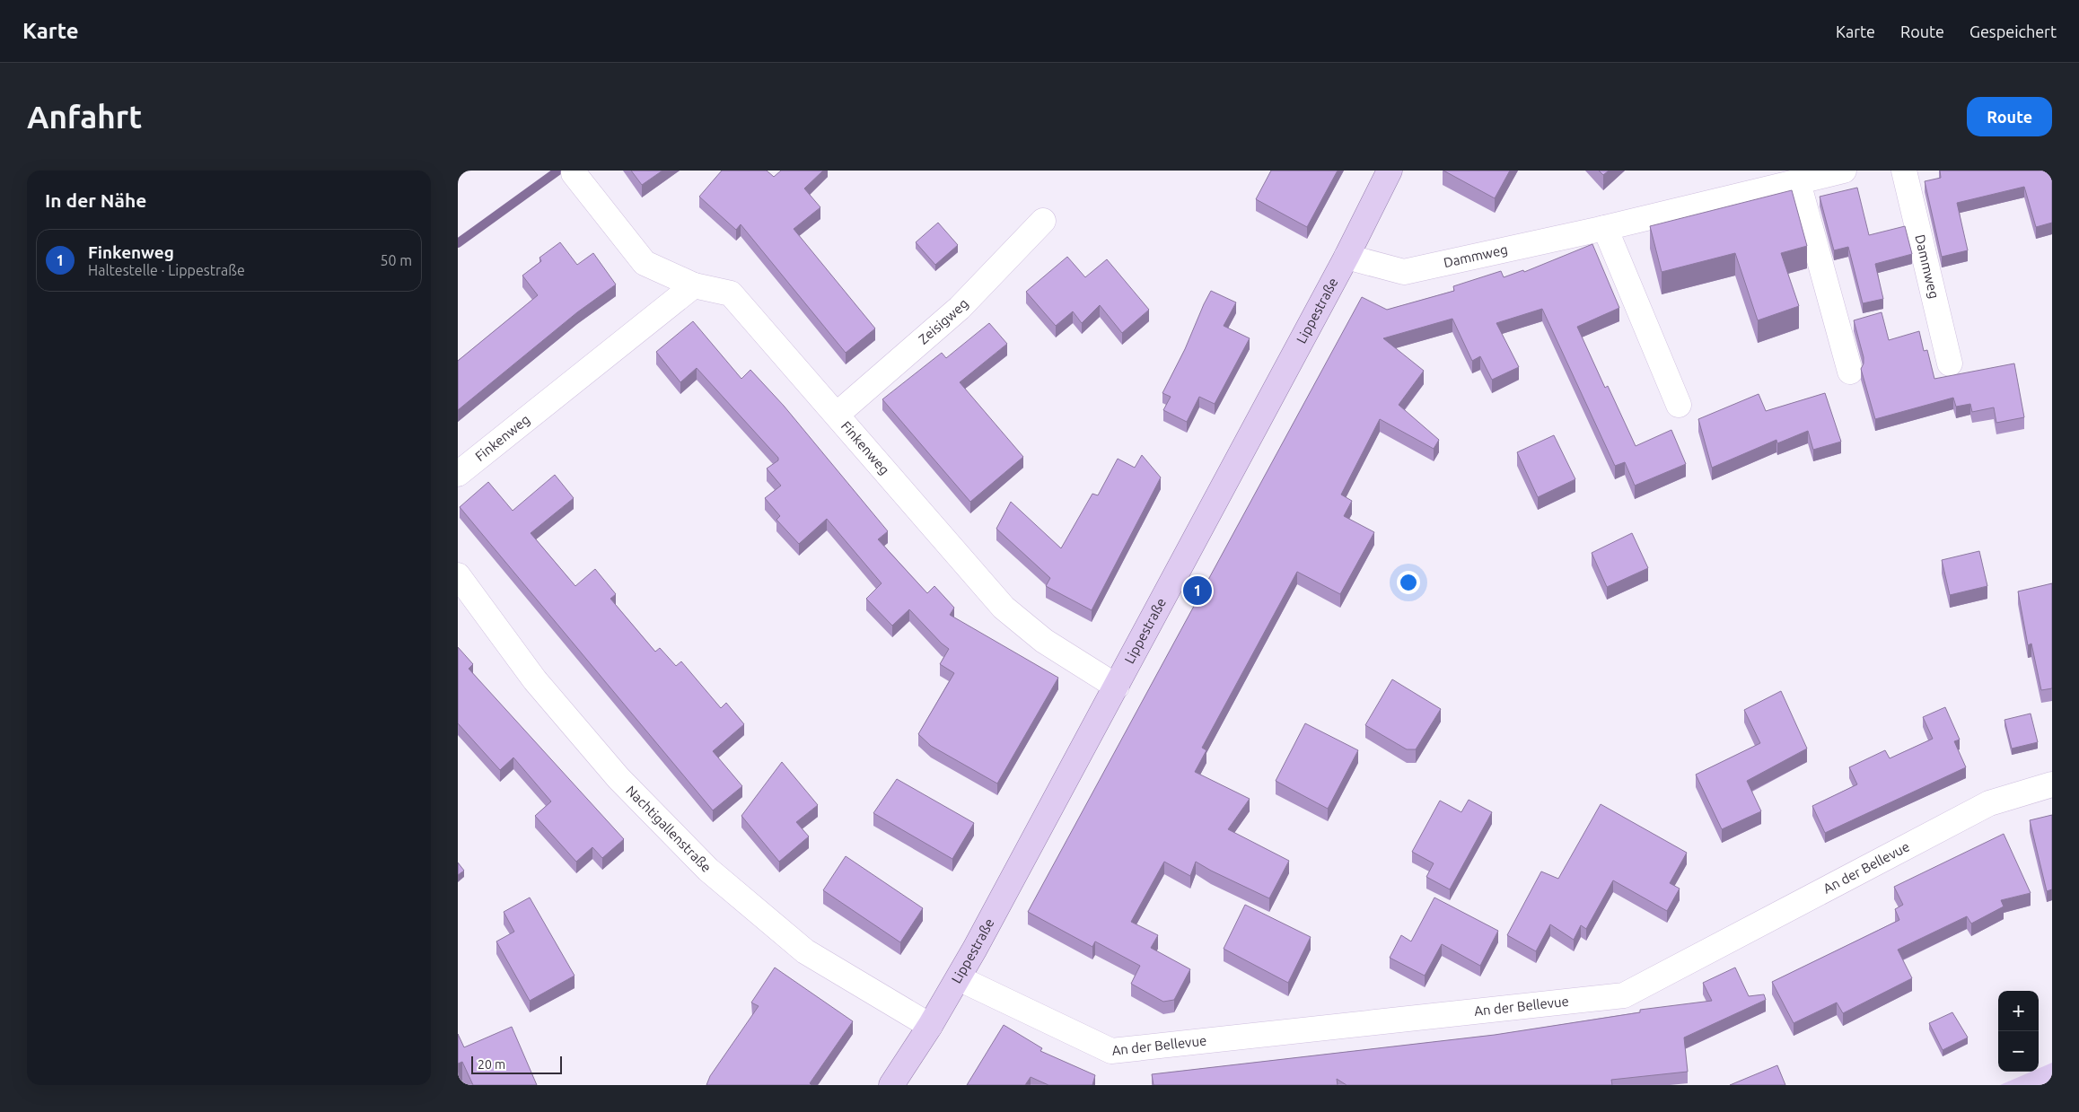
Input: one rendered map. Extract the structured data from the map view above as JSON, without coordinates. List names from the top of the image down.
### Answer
{
  "streets": {
    "main road": ["Lippestraße"],
    "street": [
      "Dammweg",
      "Zeisigweg",
      "Finkenweg",
      "Nachtigallenstraße",
      "An der Bellevue"
    ]
  },
  "crossings": [
    ["Dammweg", "Lippestraße"],
    ["Lippestraße", "Finkenweg"],
    ["Lippestraße", "Nachtigallenstraße"],
    ["Lippestraße", "An der Bellevue"],
    ["Zeisigweg", "Finkenweg"]
  ],
  "scale_bar": "20 m",
  "page": {
    "header": "Karte",
    "nav": ["Karte", "Route", "Gespeichert"],
    "buttons": "Route",
    "title": "Anfahrt",
    "heading": "In der Nähe",
    "list": [
      {
        "mark": "1",
        "name": "Finkenweg",
        "note": "Haltestelle · Lippestraße",
        "value": "50 m"
      }
    ],
    "pins": "1",
    "map_buttons": ["+", "−"],
    "scale": "20 m"
  }
}
